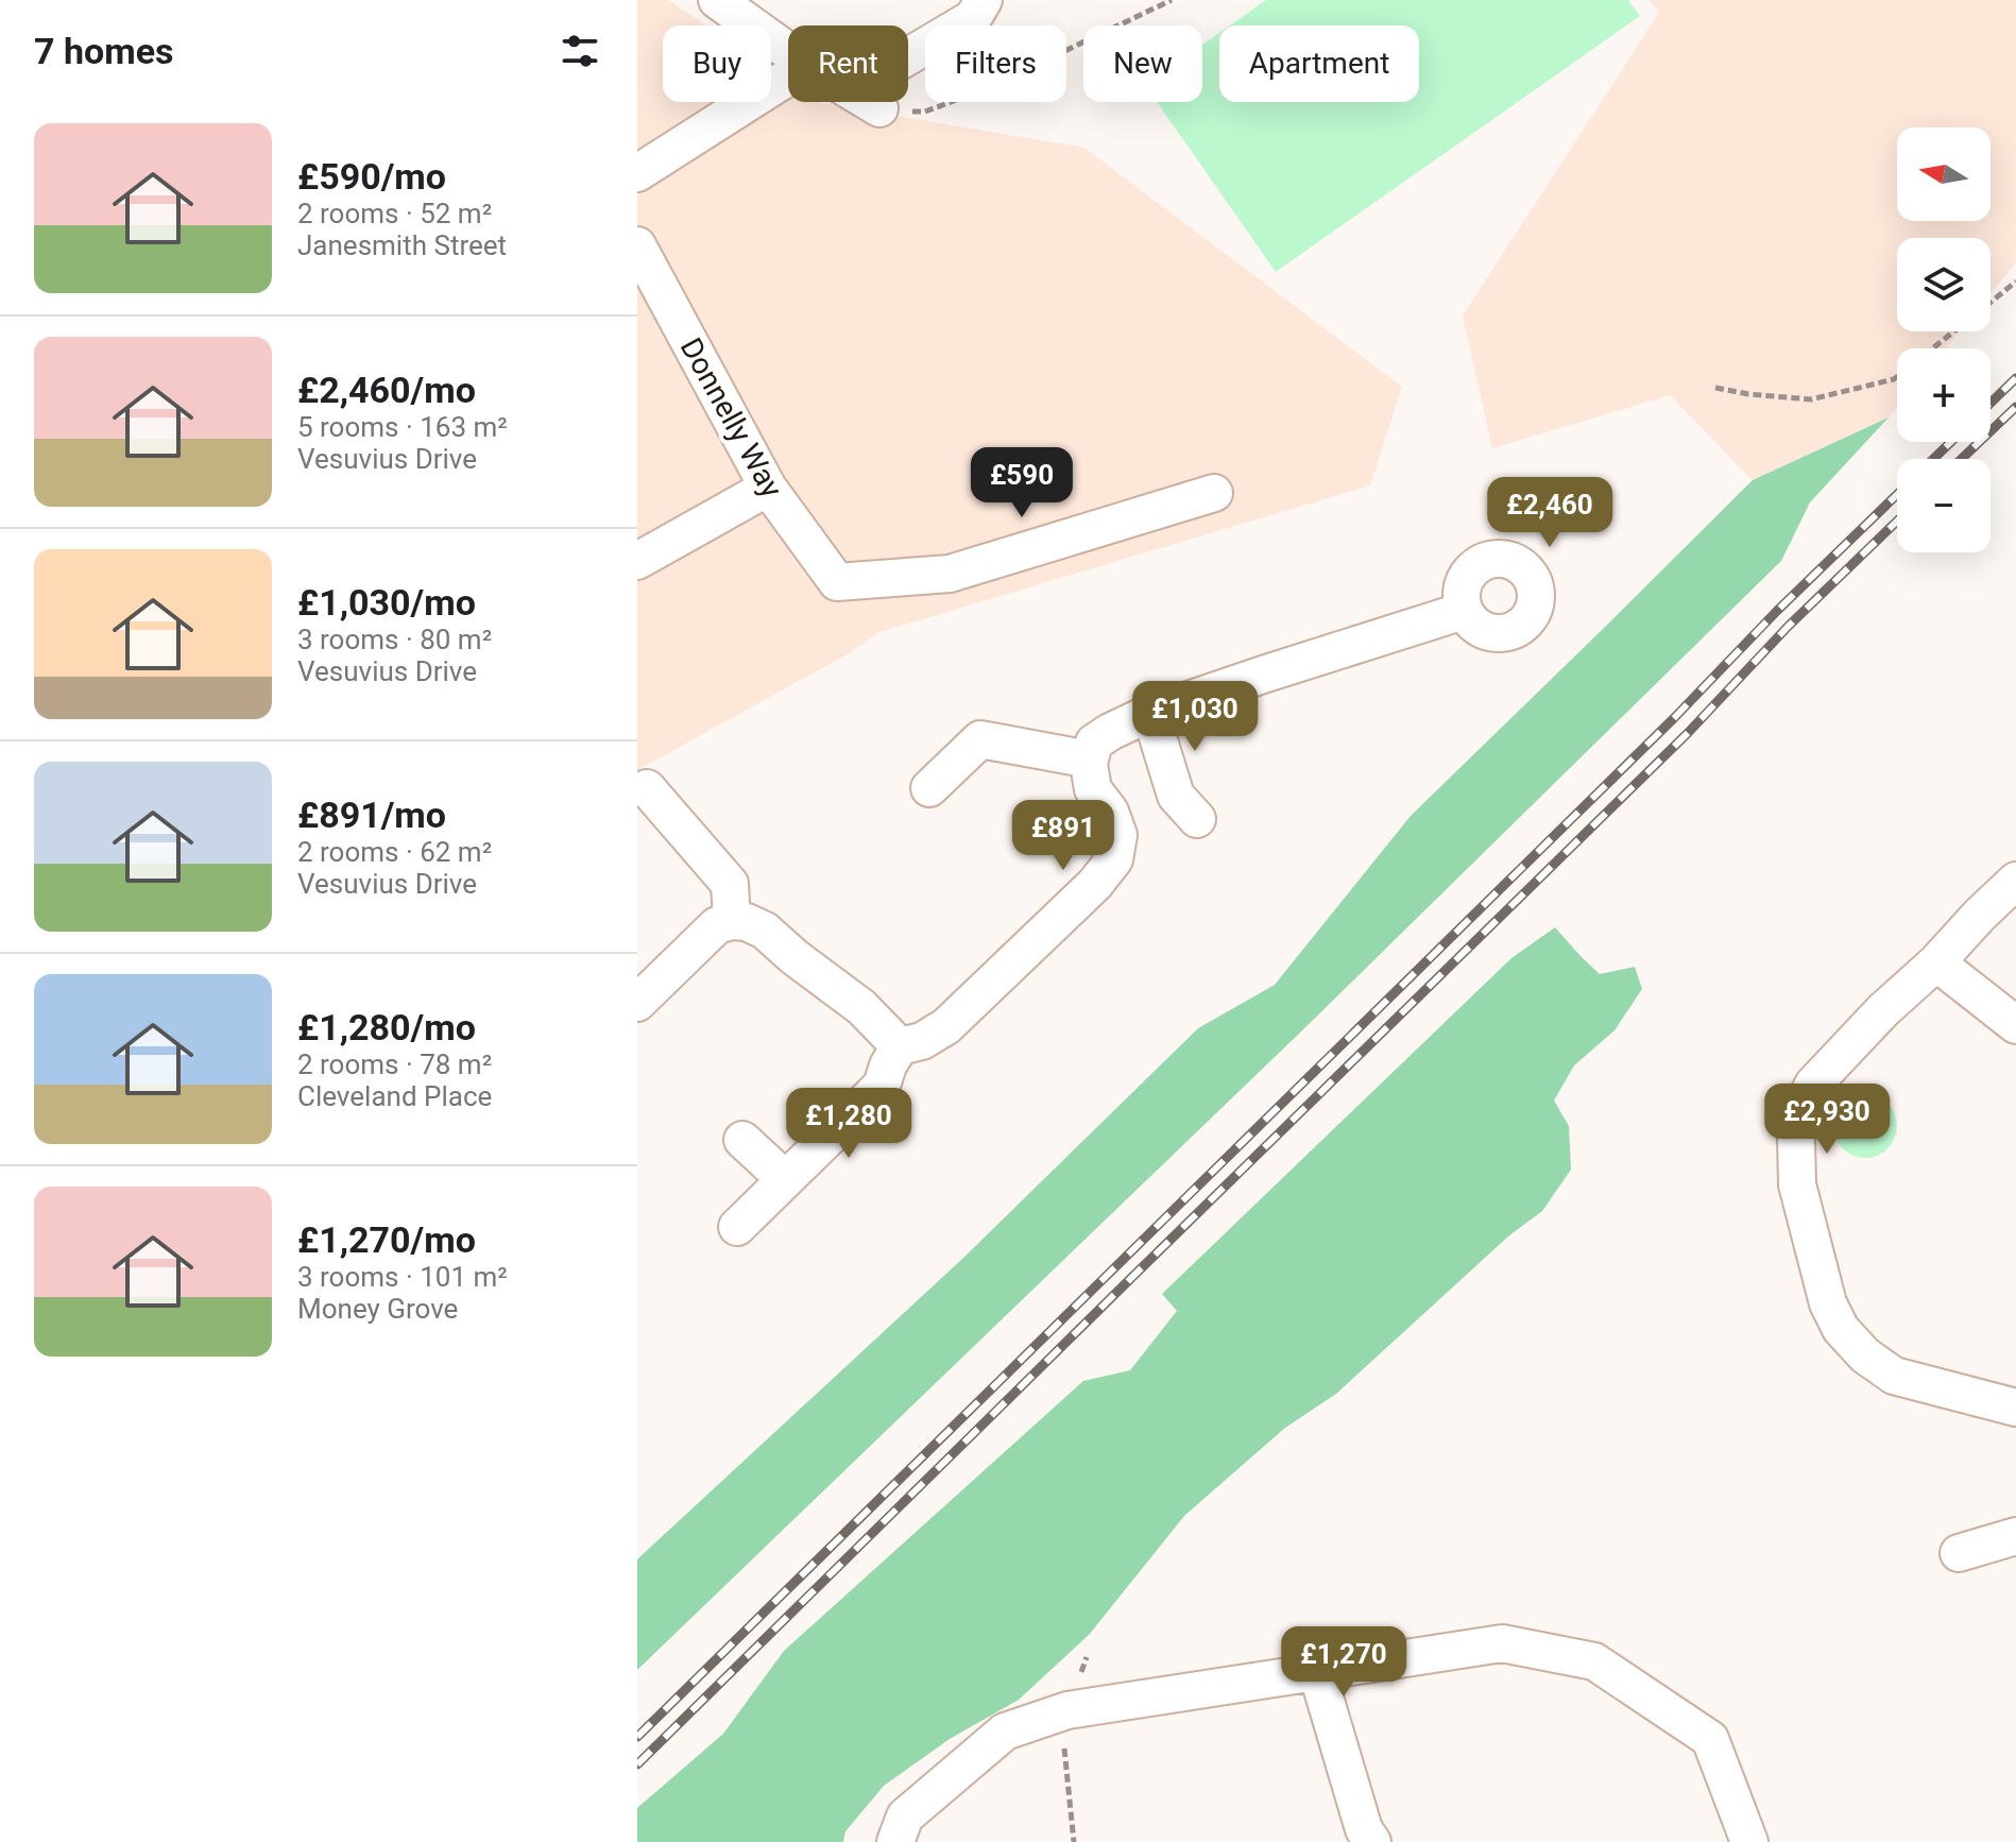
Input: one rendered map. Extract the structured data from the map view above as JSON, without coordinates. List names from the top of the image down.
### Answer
{
  "streets": {
    "street": ["Donnelly Way"]
  },
  "north": "left",
  "page": {
    "heading": "7 homes",
    "chip": [
      "Buy",
      "Rent",
      "Filters",
      "New",
      "Apartment"
    ],
    "list": [
      {
        "name": "£590/mo",
        "note": "2 rooms · 52 m² · Janesmith Street"
      },
      {
        "name": "£2,460/mo",
        "note": "5 rooms · 163 m² · Vesuvius Drive"
      },
      {
        "name": "£1,030/mo",
        "note": "3 rooms · 80 m² · Vesuvius Drive"
      },
      {
        "name": "£891/mo",
        "note": "2 rooms · 62 m² · Vesuvius Drive"
      },
      {
        "name": "£1,280/mo",
        "note": "2 rooms · 78 m² · Cleveland Place"
      },
      {
        "name": "£1,270/mo",
        "note": "3 rooms · 101 m² · Money Grove"
      }
    ],
    "map_buttons": ["+", "−"],
    "price": [
      "£590",
      "£2,460",
      "£1,030",
      "£891",
      "£2,930",
      "£1,280",
      "£1,270"
    ]
  }
}
